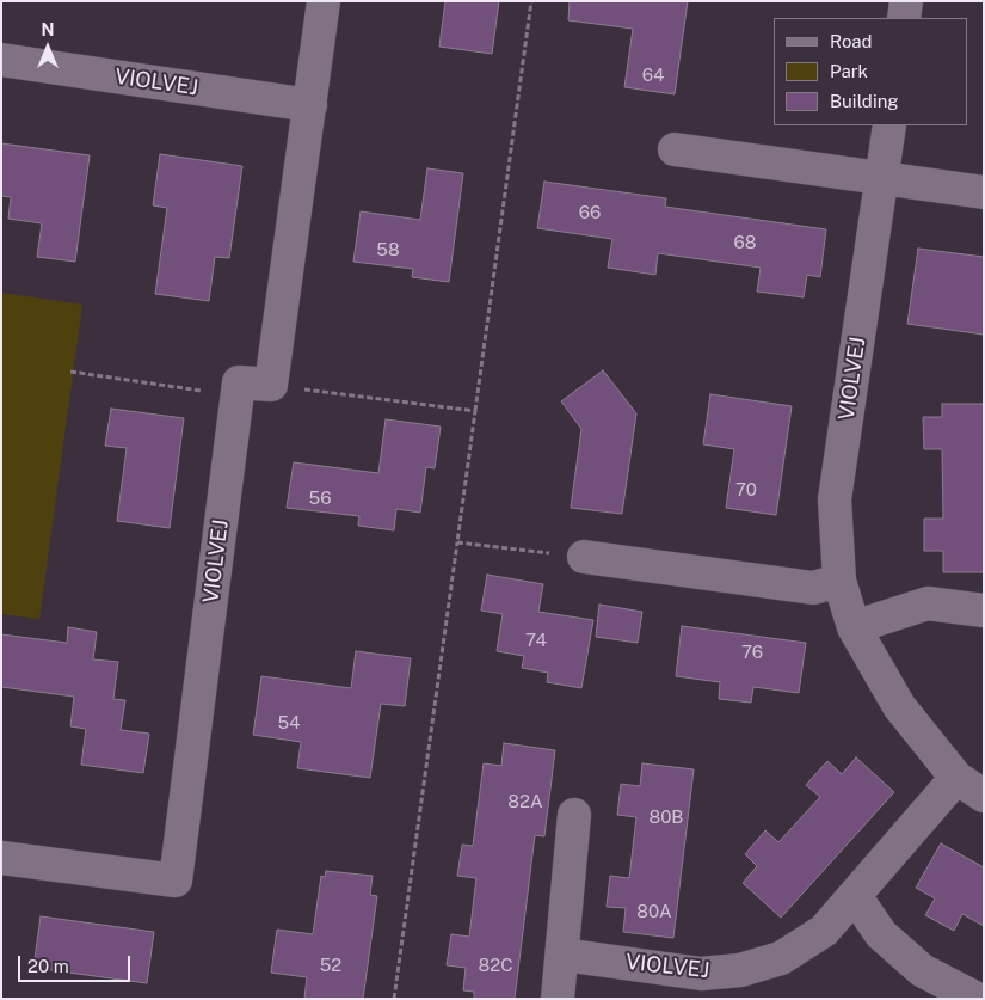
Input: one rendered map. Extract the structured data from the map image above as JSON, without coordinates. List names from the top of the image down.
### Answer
{
  "streets": {
    "street": ["VIOLVEJ"]
  },
  "house_numbers": [
    "64",
    "66",
    "68",
    "58",
    "70",
    "56",
    "74",
    "76",
    "54",
    "82A",
    "80B",
    "80A",
    "52",
    "82C"
  ],
  "legend": ["Road", "Park", "Building"],
  "scale_bar": "20 m",
  "north": "top"
}
